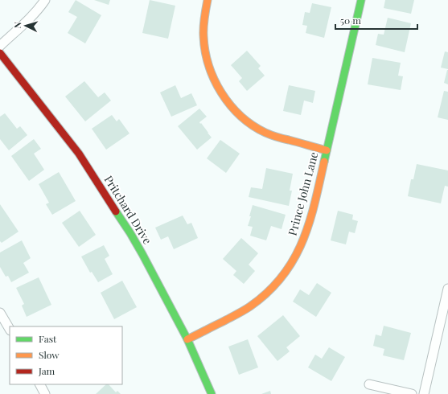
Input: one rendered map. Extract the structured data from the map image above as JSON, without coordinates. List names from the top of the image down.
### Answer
{
  "streets": {
    "street": ["Prince John Lane", "Pritchard Drive"]
  },
  "crossings": [
    ["Prince John Lane", "Pritchard Drive"]
  ],
  "legend": ["Fast", "Slow", "Jam"],
  "scale_bar": "50 m",
  "north": "left"
}
